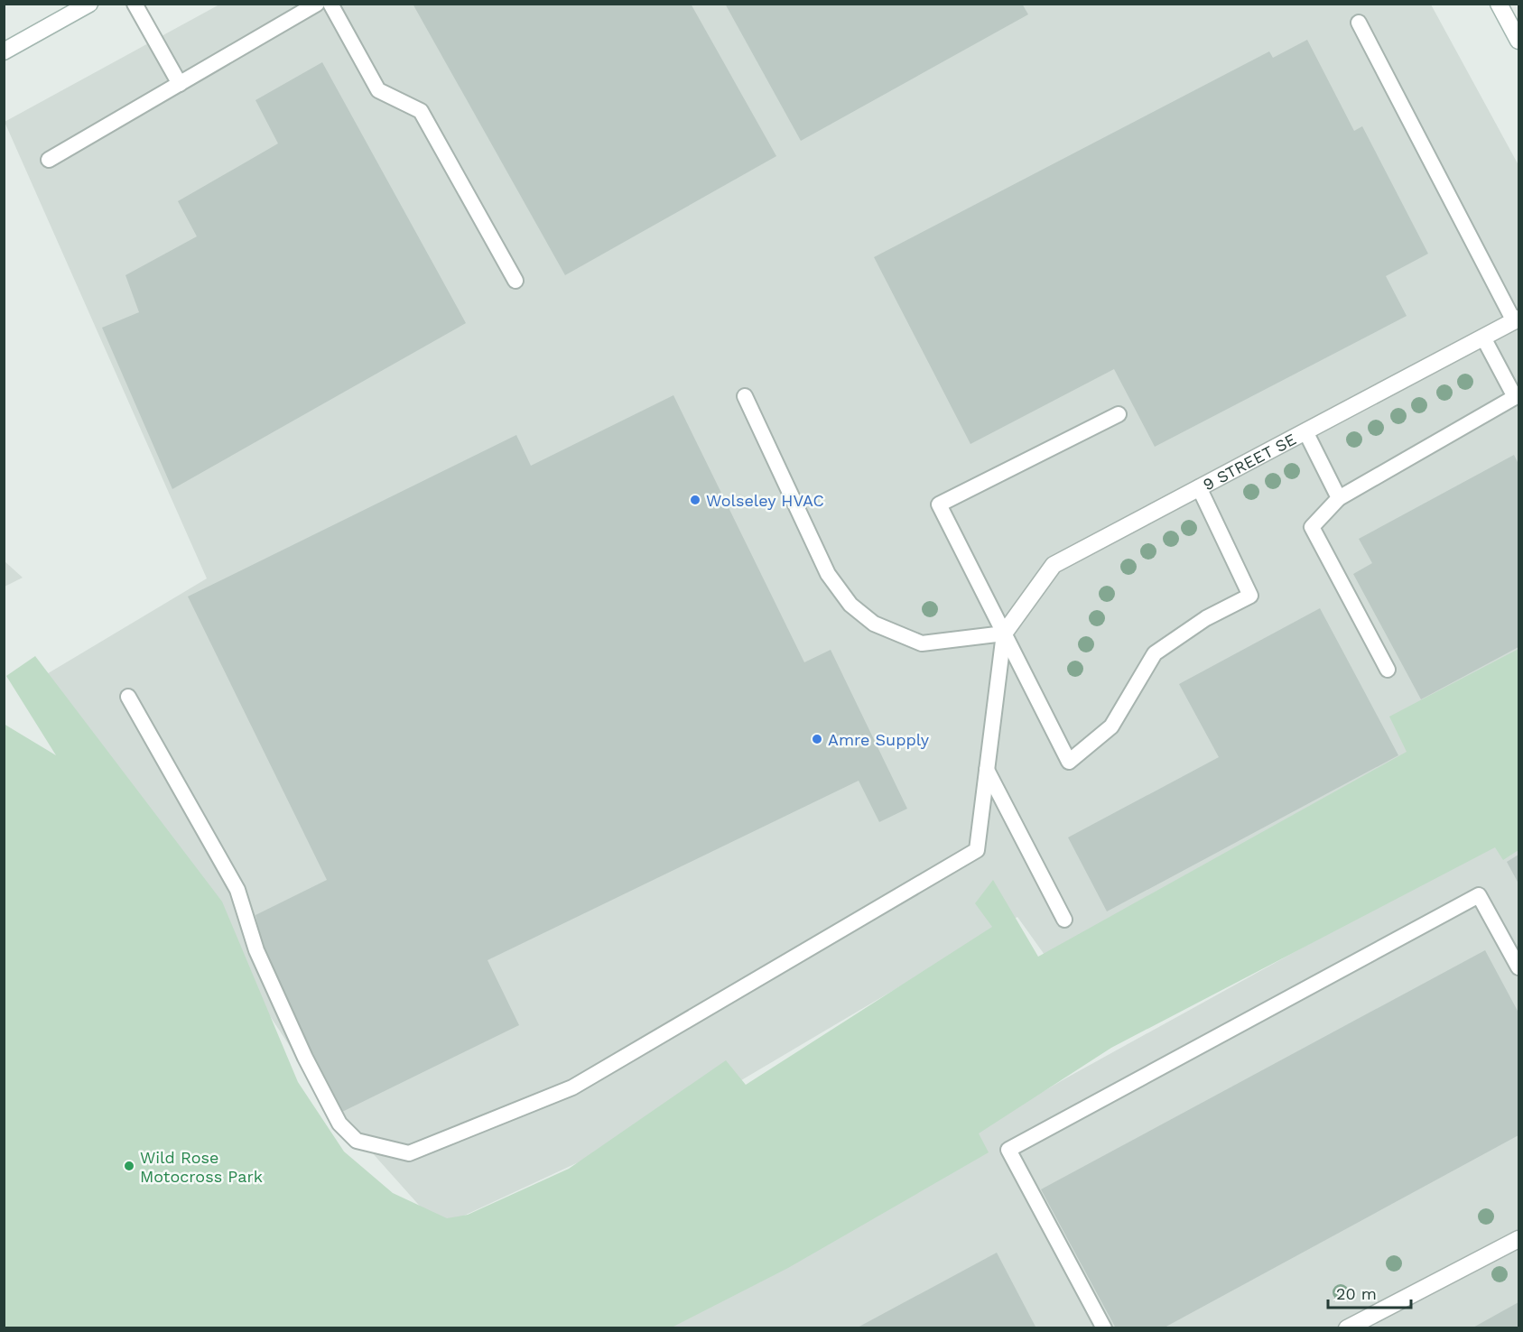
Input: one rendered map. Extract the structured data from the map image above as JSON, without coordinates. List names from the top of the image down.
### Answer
{
  "streets": {
    "street": ["9 STREET SE"]
  },
  "places": ["Wolseley HVAC", "Amre Supply", "Wild Rose Motocross Park"],
  "scale_bar": "20 m"
}
